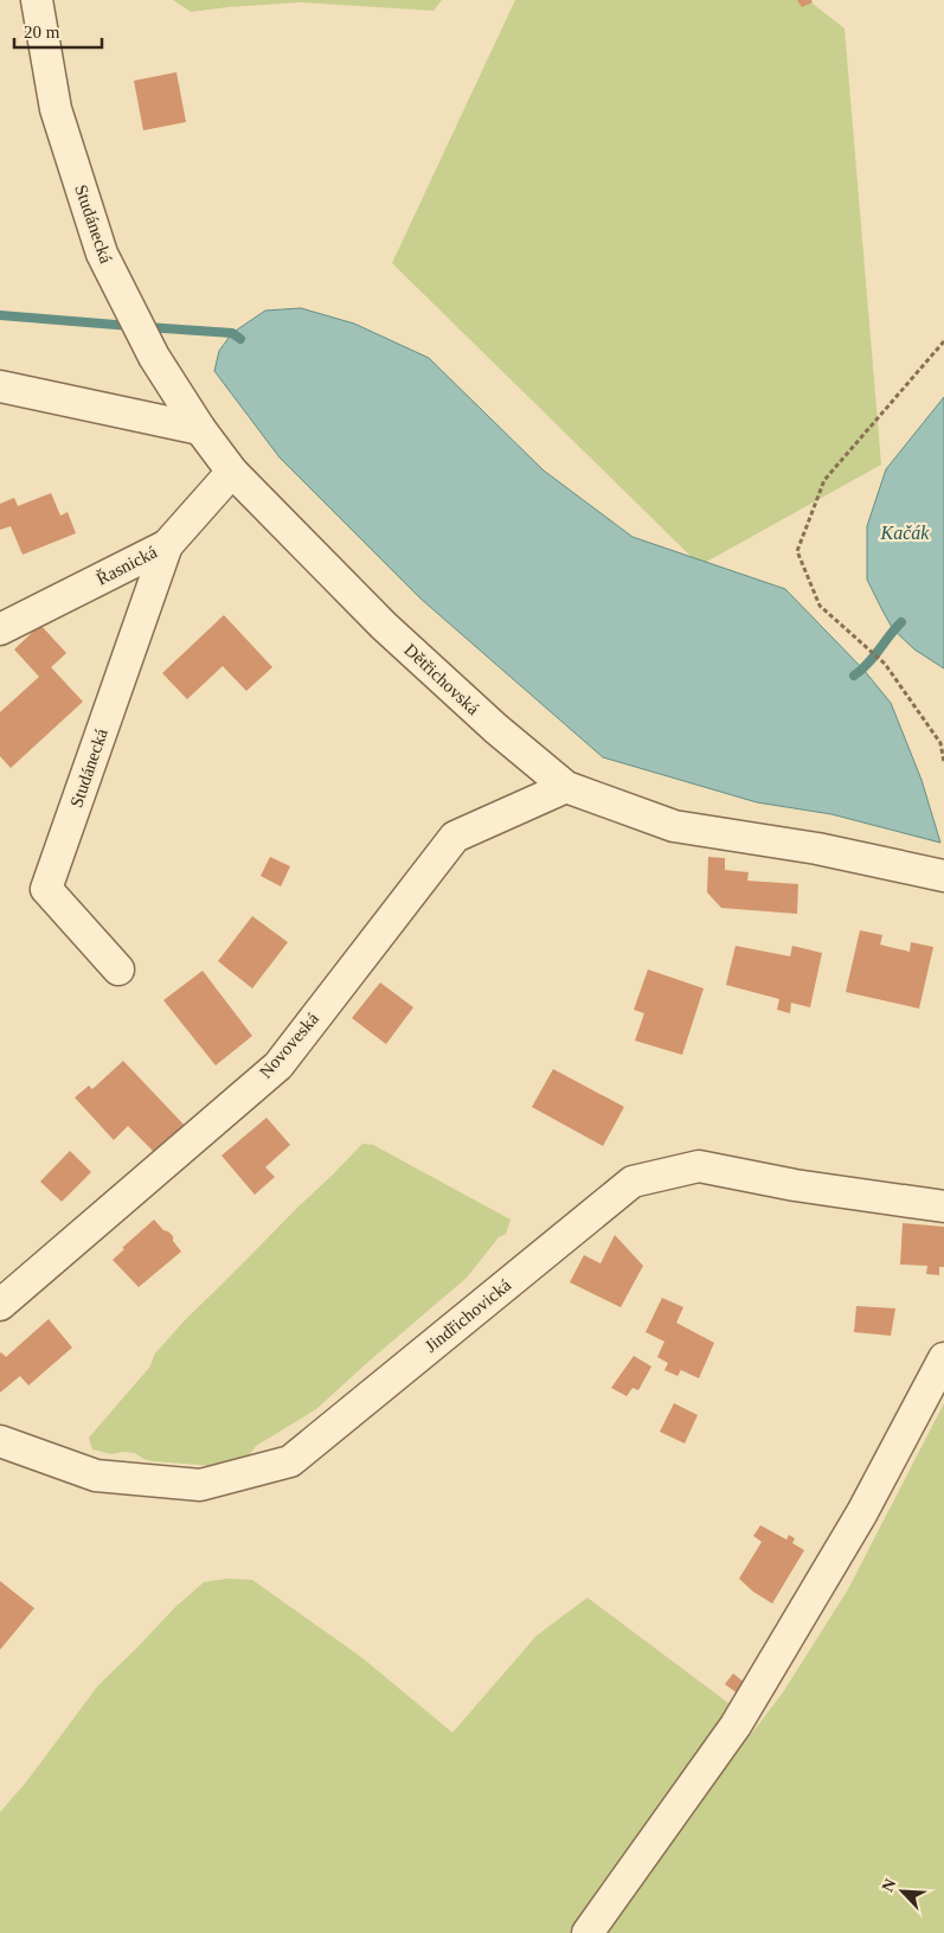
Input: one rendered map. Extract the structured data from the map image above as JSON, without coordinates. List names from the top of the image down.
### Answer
{
  "streets": {
    "street": [
      "Studánecká",
      "Řasnická",
      "Dětřichovská",
      "Novoveská",
      "Jindřichovická"
    ]
  },
  "crossings": [
    ["Studánecká", "Řasnická"],
    ["Studánecká", "Dětřichovská"],
    ["Řasnická", "Dětřichovská"],
    ["Dětřichovská", "Novoveská"]
  ],
  "water": ["Kačák"],
  "scale_bar": "20 m",
  "north": "top left"
}
